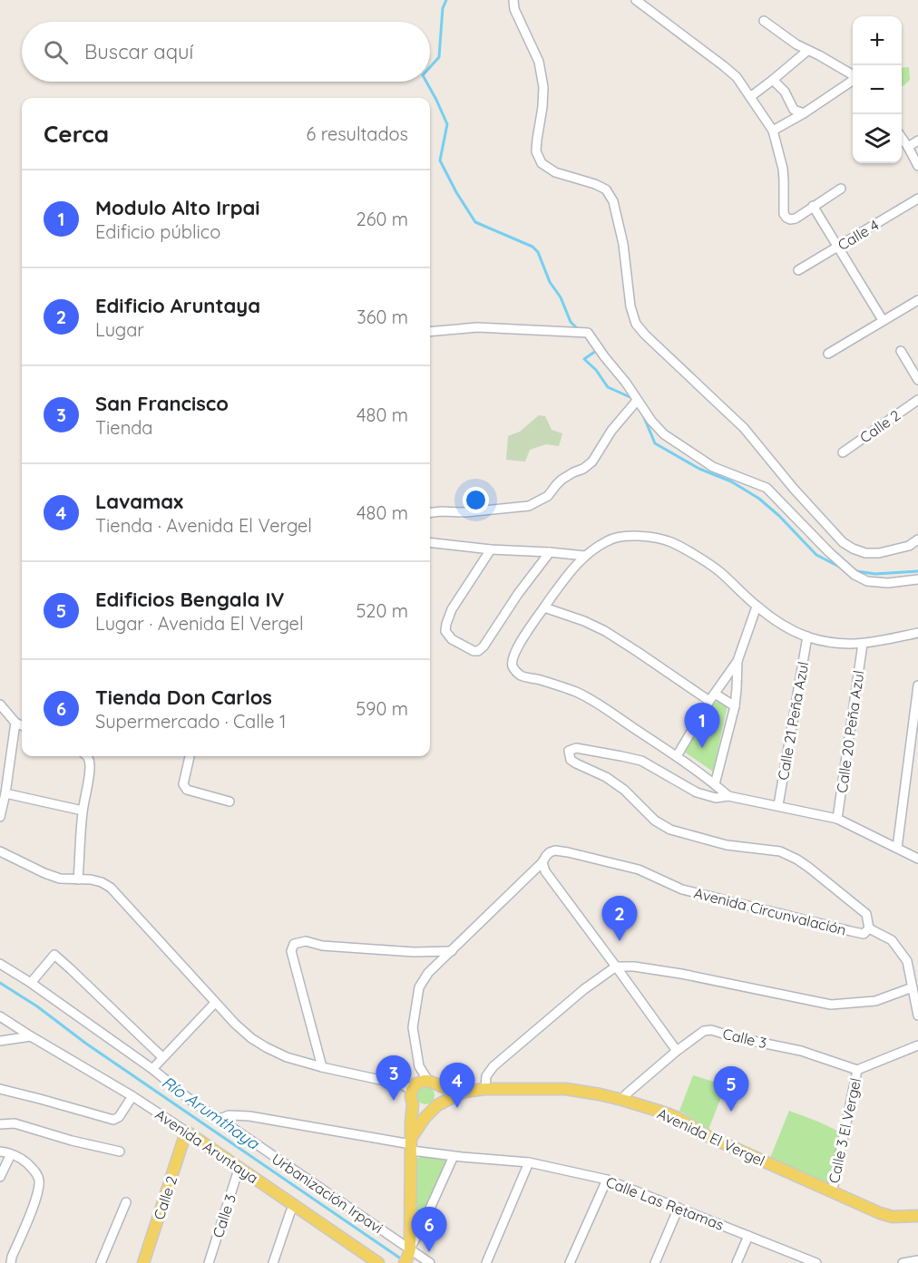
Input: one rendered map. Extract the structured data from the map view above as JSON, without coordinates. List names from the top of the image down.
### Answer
{
  "streets": {
    "main road": ["Calle 2", "Avenida El Vergel", "Avenida Aruntaya"],
    "street": [
      "Calle 4",
      "Calle 21 Peña Azul",
      "Calle 20 Peña Azul",
      "Avenida Circunvalación",
      "Calle 3",
      "Calle 3 El Vergel",
      "Urbanización Irpavi",
      "Calle Las Retamas"
    ]
  },
  "crossings": [
    ["Calle 2", "Avenida Aruntaya"],
    ["Calle 21 Peña Azul", "Avenida Circunvalación"],
    ["Calle 20 Peña Azul", "Avenida Circunvalación"],
    ["Calle 3", "Calle 3 El Vergel"],
    ["Calle 3", "Avenida El Vergel"],
    ["Calle 3", "Avenida Aruntaya"],
    ["Calle 3 El Vergel", "Avenida El Vergel"],
    ["Urbanización Irpavi", "Calle Las Retamas"]
  ],
  "water": ["Río Arumthaya"],
  "page": {
    "map_buttons": ["+", "−"],
    "search": "Buscar aquí",
    "heading": ["Cerca", "6 resultados"],
    "list": [
      {
        "mark": "1",
        "name": "Modulo Alto Irpai",
        "note": "Edificio público",
        "value": "260 m"
      },
      {
        "mark": "2",
        "name": "Edificio Aruntaya",
        "note": "Lugar",
        "value": "360 m"
      },
      {
        "mark": "3",
        "name": "San Francisco",
        "note": "Tienda",
        "value": "480 m"
      },
      {
        "mark": "4",
        "name": "Lavamax",
        "note": "Tienda · Avenida El Vergel",
        "value": "480 m"
      },
      {
        "mark": "5",
        "name": "Edificios Bengala IV",
        "note": "Lugar · Avenida El Vergel",
        "value": "520 m"
      },
      {
        "mark": "6",
        "name": "Tienda Don Carlos",
        "note": "Supermercado · Calle 1",
        "value": "590 m"
      }
    ],
    "pins": [
      "1",
      "2",
      "3",
      "4",
      "5",
      "6"
    ]
  }
}
